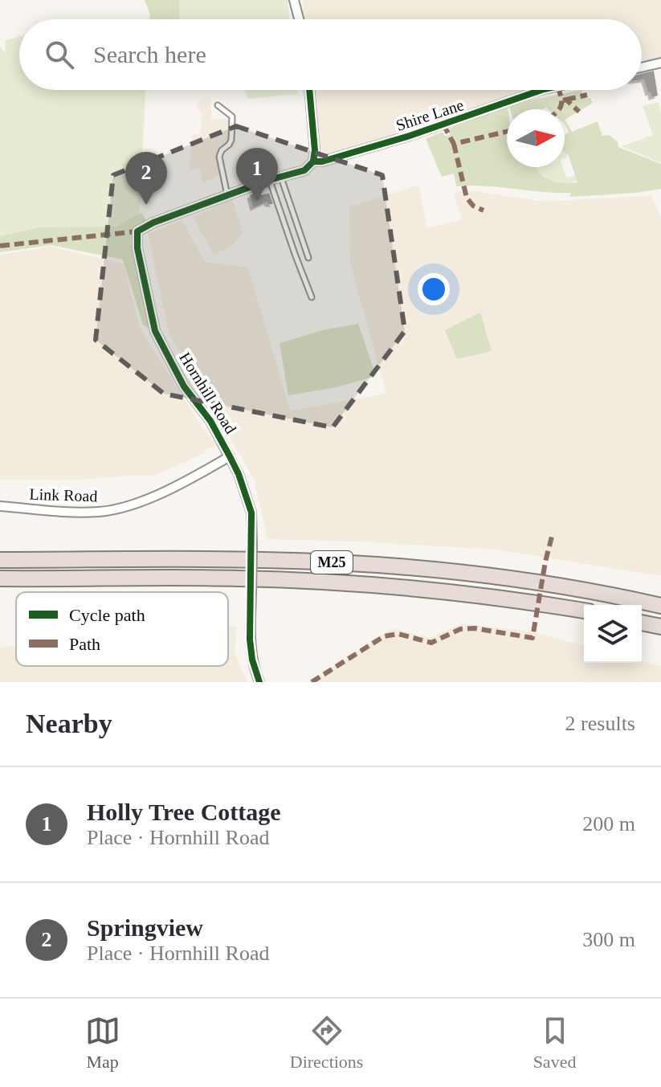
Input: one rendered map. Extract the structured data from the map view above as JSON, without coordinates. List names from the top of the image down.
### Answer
{
  "streets": {
    "highway": ["M25"],
    "street": ["Shire Lane", "Hornhill Road", "Link Road"]
  },
  "crossings": [
    ["Shire Lane", "Hornhill Road"],
    ["Hornhill Road", "Link Road"]
  ],
  "legend": ["Cycle path", "Path"],
  "north": "right",
  "page": {
    "search": "Search here",
    "pins": ["1", "2"],
    "heading": ["Nearby", "2 results"],
    "list": [
      {
        "mark": "1",
        "name": "Holly Tree Cottage",
        "note": "Place · Hornhill Road",
        "value": "200 m"
      },
      {
        "mark": "2",
        "name": "Springview",
        "note": "Place · Hornhill Road",
        "value": "300 m"
      }
    ],
    "nav": ["Map", "Directions", "Saved"]
  }
}
